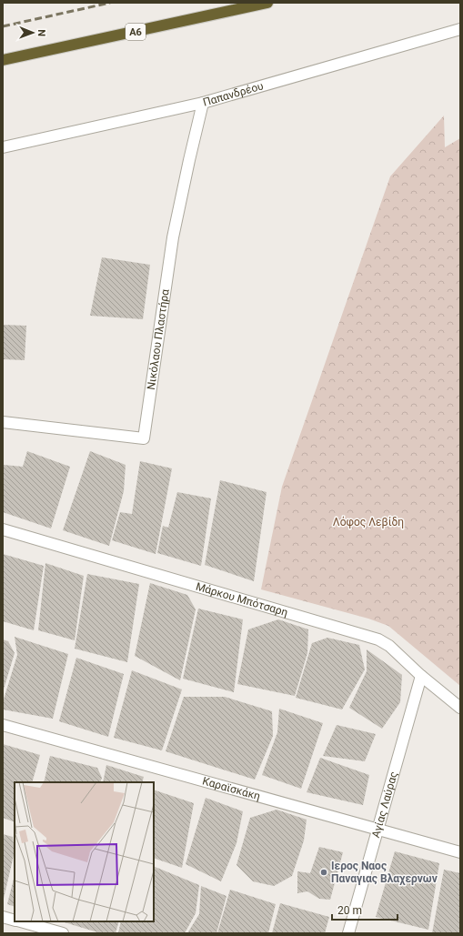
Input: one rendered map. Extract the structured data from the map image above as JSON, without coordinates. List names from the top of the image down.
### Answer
{
  "streets": {
    "highway": ["Α6"],
    "street": [
      "Παπανδρέου",
      "Νικόλαου Πλαστήρα",
      "Μάρκου Μπότσαρη",
      "Καραϊσκάκη",
      "Αγίας Λαύρας"
    ]
  },
  "crossings": [
    ["Παπανδρέου", "Νικόλαου Πλαστήρα"],
    ["Μάρκου Μπότσαρη", "Αγίας Λαύρας"],
    ["Καραϊσκάκη", "Αγίας Λαύρας"]
  ],
  "parks": ["Λόφος Λεβίδη"],
  "places": ["Ιερος Ναος Παναγιας Βλαχερνων"],
  "scale_bar": "20 m",
  "north": "right"
}
